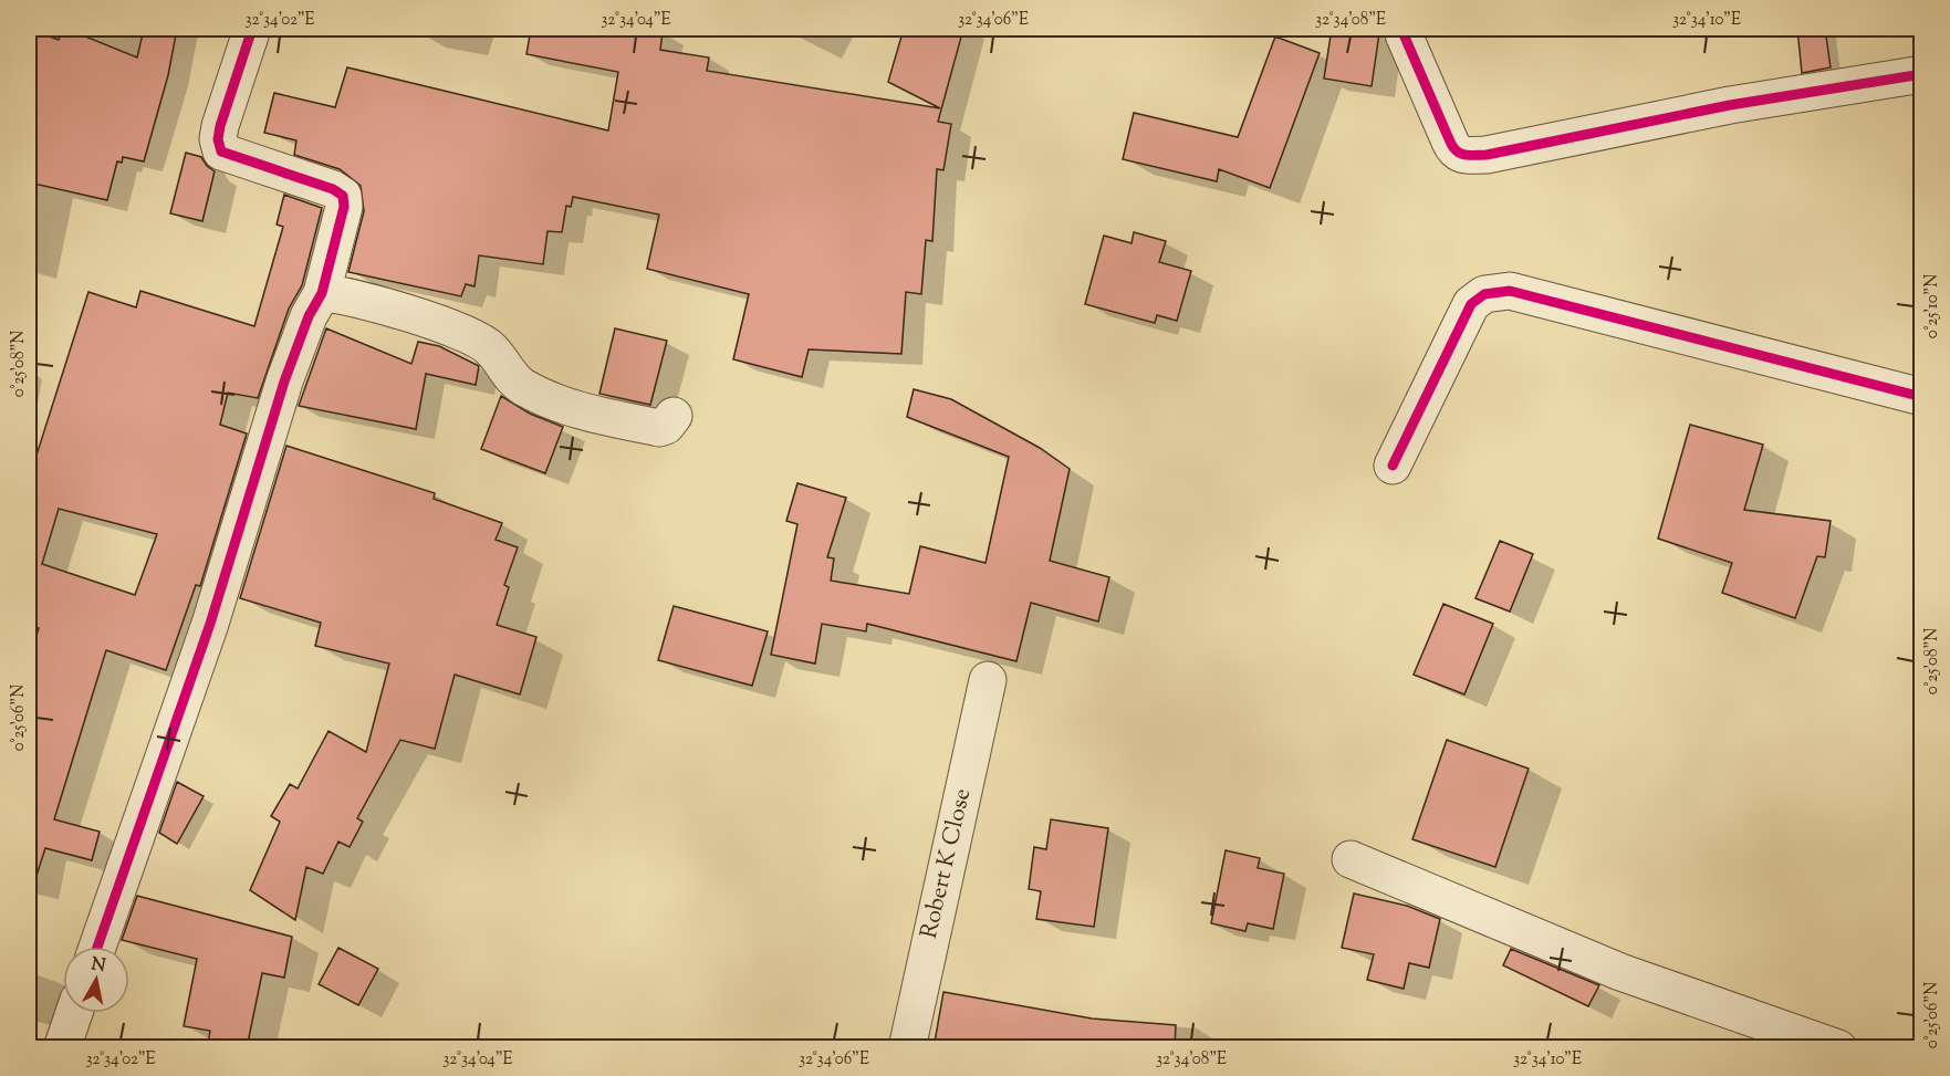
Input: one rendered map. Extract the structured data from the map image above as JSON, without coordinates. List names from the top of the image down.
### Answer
{
  "streets": {
    "street": ["Robert K Close"]
  },
  "north": "top",
  "coordinates": [
    "32°34'02\"E",
    "32°34'04\"E",
    "32°34'06\"E",
    "32°34'08\"E",
    "32°34'10\"E",
    "0°25'10\"N",
    "0°25'08\"N",
    "0°25'06\"N"
  ]
}
